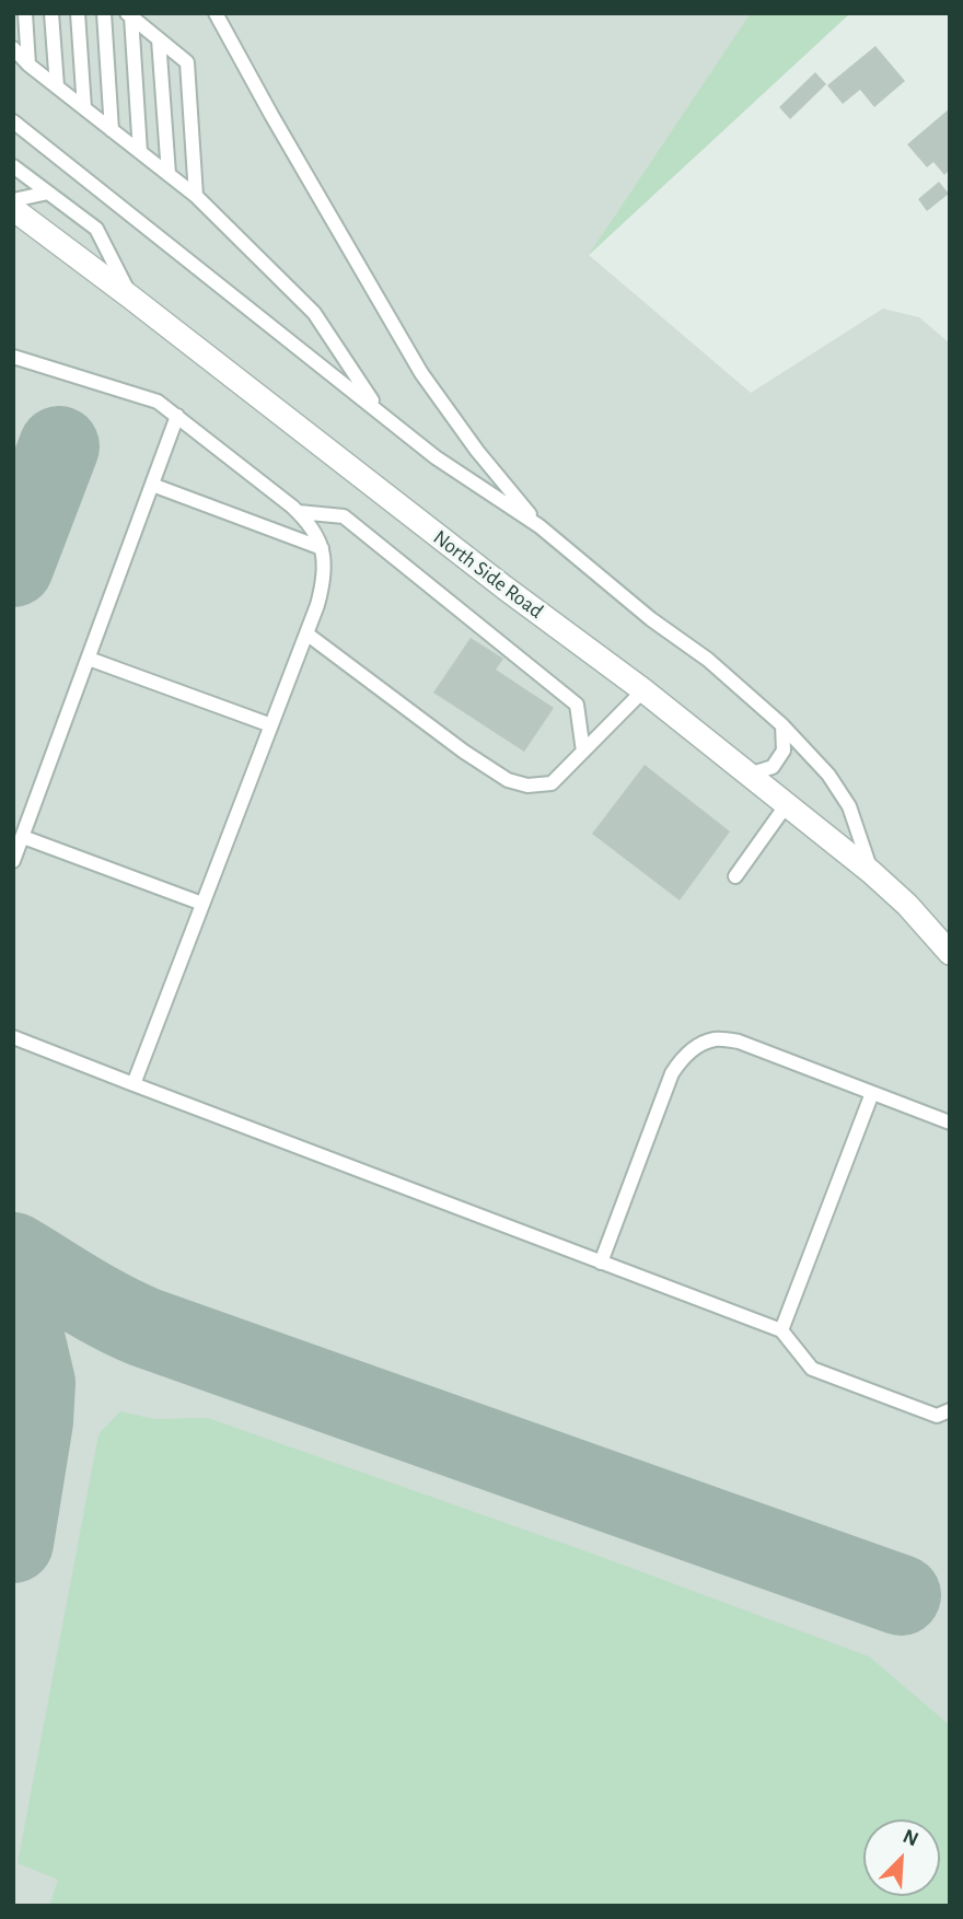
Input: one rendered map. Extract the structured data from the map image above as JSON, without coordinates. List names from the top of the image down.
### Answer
{
  "streets": {
    "street": ["North Side Road"]
  },
  "north": "top right"
}
